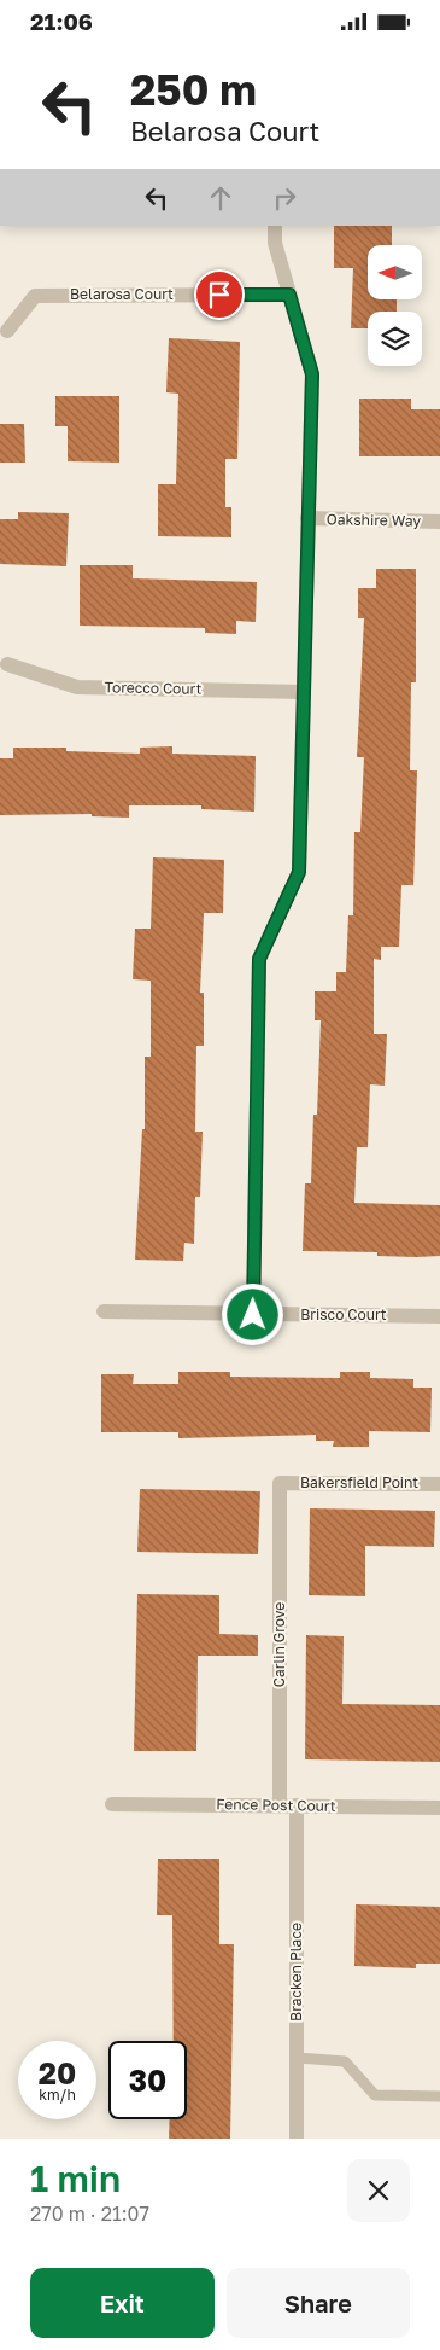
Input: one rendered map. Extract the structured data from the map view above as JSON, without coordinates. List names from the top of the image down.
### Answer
{
  "streets": {
    "street": [
      "Belarosa Court",
      "Oakshire Way",
      "Torecco Court",
      "Brisco Court",
      "Bakersfield Point",
      "Carlin Grove",
      "Fence Post Court",
      "Bracken Place"
    ]
  },
  "crossings": [
    ["Bakersfield Point", "Carlin Grove"],
    ["Carlin Grove", "Fence Post Court"],
    ["Fence Post Court", "Bracken Place"]
  ],
  "north": "left",
  "page": {
    "status": "21:06",
    "turn": ["250 m", "Belarosa Court"],
    "speed": "20 km/h",
    "limit": "30",
    "heading": ["1 min", "270 m · 21:07"],
    "buttons": ["Exit", "Share"]
  }
}
